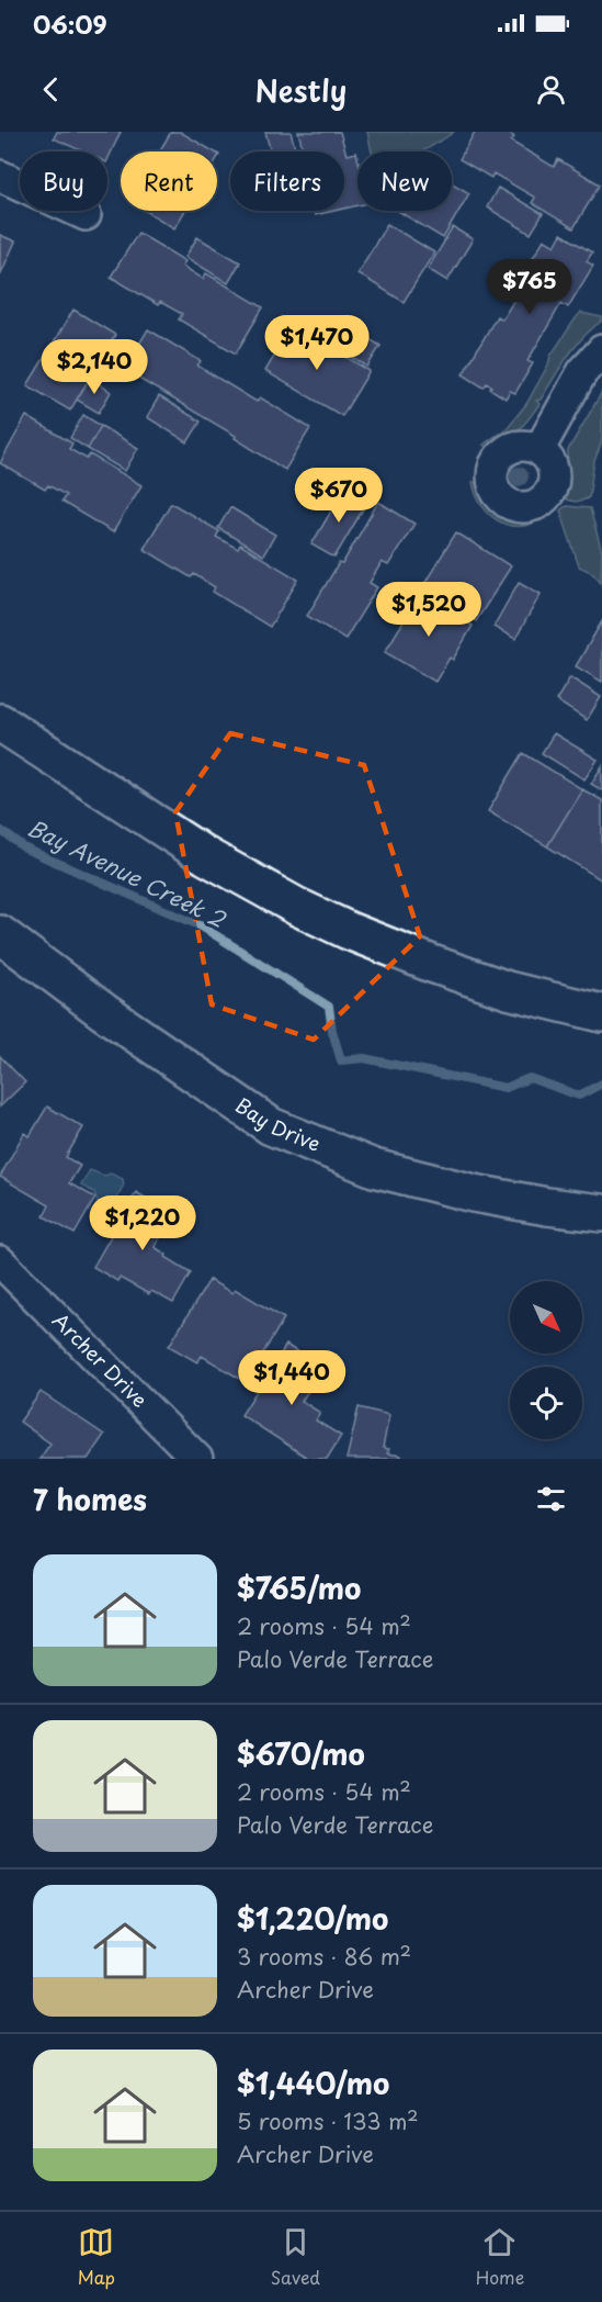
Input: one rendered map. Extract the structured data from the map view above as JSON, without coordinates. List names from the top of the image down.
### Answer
{
  "streets": {
    "main road": ["Bay Drive"],
    "street": ["Archer Drive"]
  },
  "water": ["Bay Avenue Creek 2"],
  "north": "bottom right",
  "page": {
    "status": "06:09",
    "header": "Nestly",
    "chip": [
      "Buy",
      "Rent",
      "Filters",
      "New"
    ],
    "price": [
      "$765",
      "$1,470",
      "$2,140",
      "$670",
      "$1,520",
      "$1,220",
      "$1,440"
    ],
    "heading": "7 homes",
    "list": [
      {
        "name": "$765/mo",
        "note": "2 rooms · 54 m² · Palo Verde Terrace"
      },
      {
        "name": "$670/mo",
        "note": "2 rooms · 54 m² · Palo Verde Terrace"
      },
      {
        "name": "$1,220/mo",
        "note": "3 rooms · 86 m² · Archer Drive"
      },
      {
        "name": "$1,440/mo",
        "note": "5 rooms · 133 m² · Archer Drive"
      }
    ],
    "tabs": ["Map", "Saved", "Home"]
  }
}
